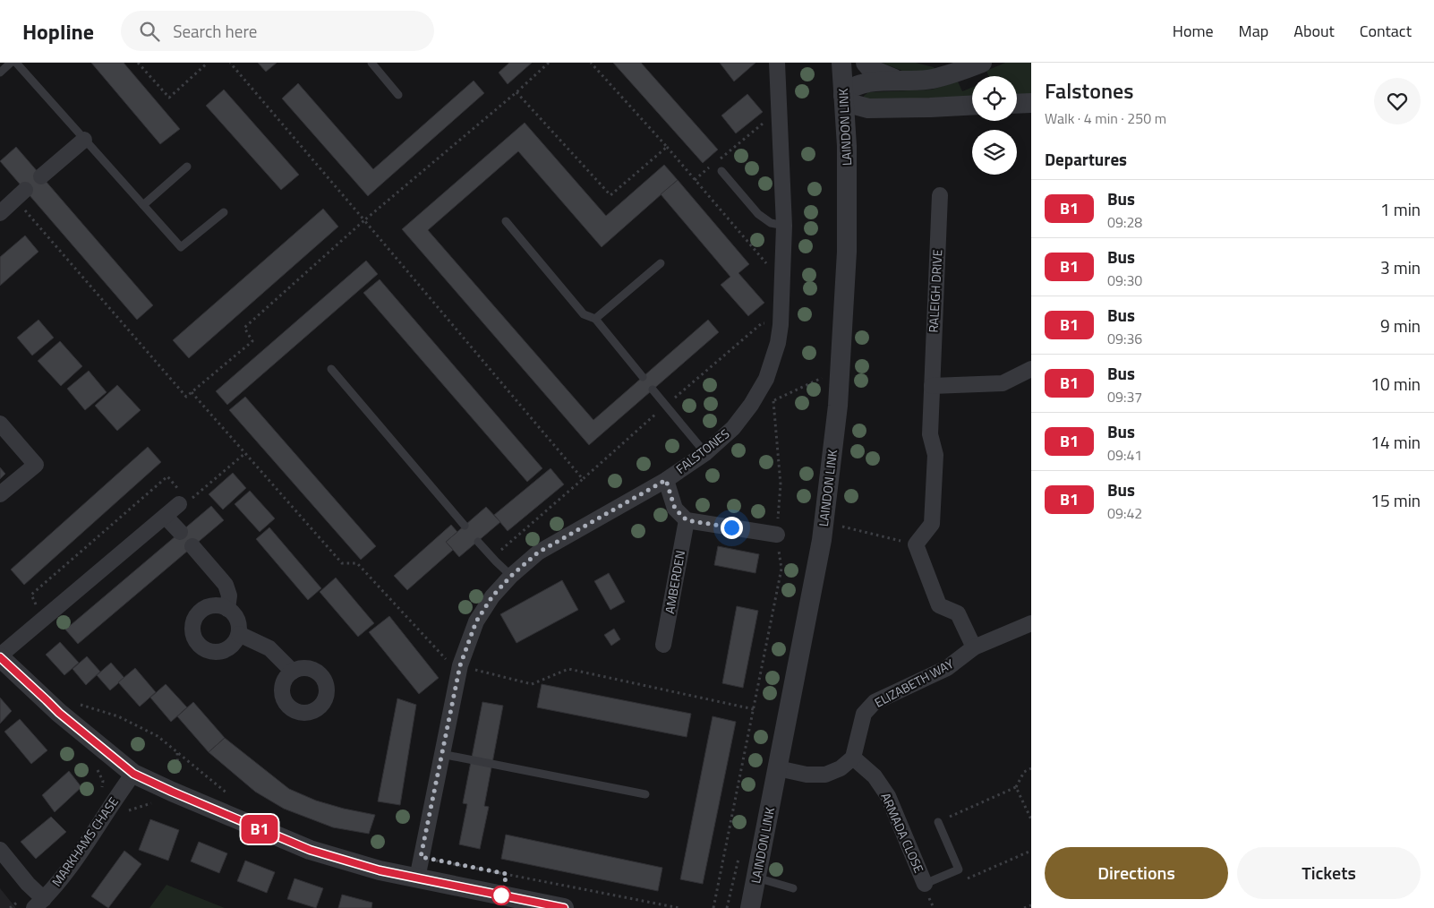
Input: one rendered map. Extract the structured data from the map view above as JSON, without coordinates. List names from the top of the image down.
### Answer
{
  "streets": {
    "street": [
      "LAINDON LINK",
      "RALEIGH DRIVE",
      "FALSTONES",
      "AMBERDEN",
      "ELIZABETH WAY",
      "ARMADA CLOSE",
      "MARKHAMS CHASE"
    ]
  },
  "crossings": [
    ["ELIZABETH WAY", "ARMADA CLOSE"]
  ],
  "lines": ["bus line B1"],
  "page": {
    "header": "Hopline",
    "search": "Search here",
    "nav": [
      "Home",
      "Map",
      "About",
      "Contact"
    ],
    "on_map": "B1",
    "heading": [
      ["Falstones", "Walk · 4 min · 250 m"],
      "Departures"
    ],
    "list": [
      {
        "mark": "B1",
        "name": "Bus",
        "note": "09:28",
        "value": "1 min"
      },
      {
        "mark": "B1",
        "name": "Bus",
        "note": "09:30",
        "value": "3 min"
      },
      {
        "mark": "B1",
        "name": "Bus",
        "note": "09:36",
        "value": "9 min"
      },
      {
        "mark": "B1",
        "name": "Bus",
        "note": "09:37",
        "value": "10 min"
      },
      {
        "mark": "B1",
        "name": "Bus",
        "note": "09:41",
        "value": "14 min"
      },
      {
        "mark": "B1",
        "name": "Bus",
        "note": "09:42",
        "value": "15 min"
      }
    ],
    "buttons": ["Directions", "Tickets"]
  }
}
